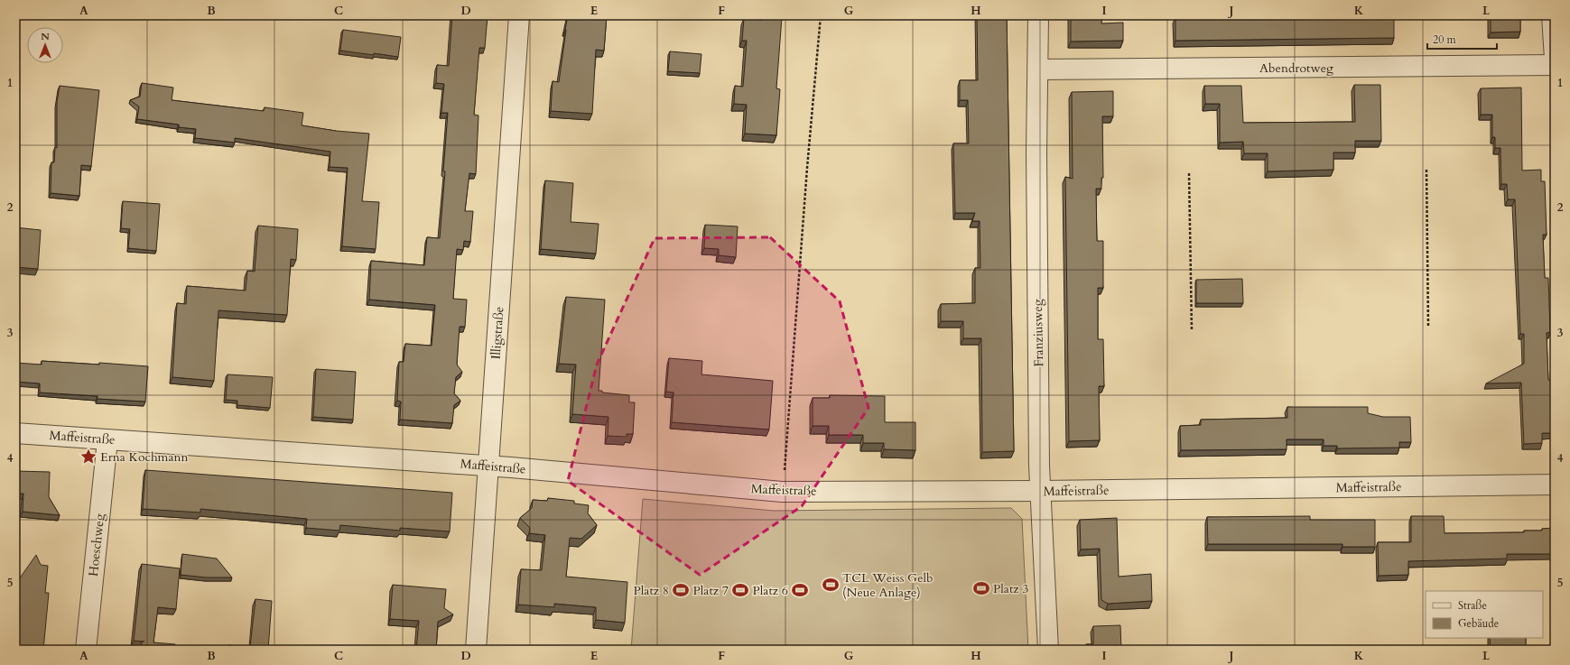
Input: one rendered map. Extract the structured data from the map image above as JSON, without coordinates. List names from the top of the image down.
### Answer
{
  "streets": {
    "street": [
      "Abendrotweg",
      "Illigstraße",
      "Franziusweg",
      "Maffeistraße",
      "Hoeschweg"
    ]
  },
  "crossings": [
    ["Abendrotweg", "Franziusweg"],
    ["Illigstraße", "Maffeistraße"],
    ["Franziusweg", "Maffeistraße"],
    ["Maffeistraße", "Hoeschweg"]
  ],
  "places": {
    "place": ["Erna Kochmann"],
    "sports": [
      "TCL Weiss Gelb (Neue Anlage)",
      "Platz 3",
      "Platz 8",
      "Platz 7",
      "Platz 6"
    ]
  },
  "legend": ["Straße", "Gebäude"],
  "scale_bar": "20 m",
  "north": "top",
  "grid": {
    "columns": [
      "A",
      "B",
      "C",
      "D",
      "E",
      "F",
      "G",
      "H",
      "I",
      "J",
      "K",
      "L"
    ],
    "rows": [
      "1",
      "2",
      "3",
      "4",
      "5"
    ]
  }
}
